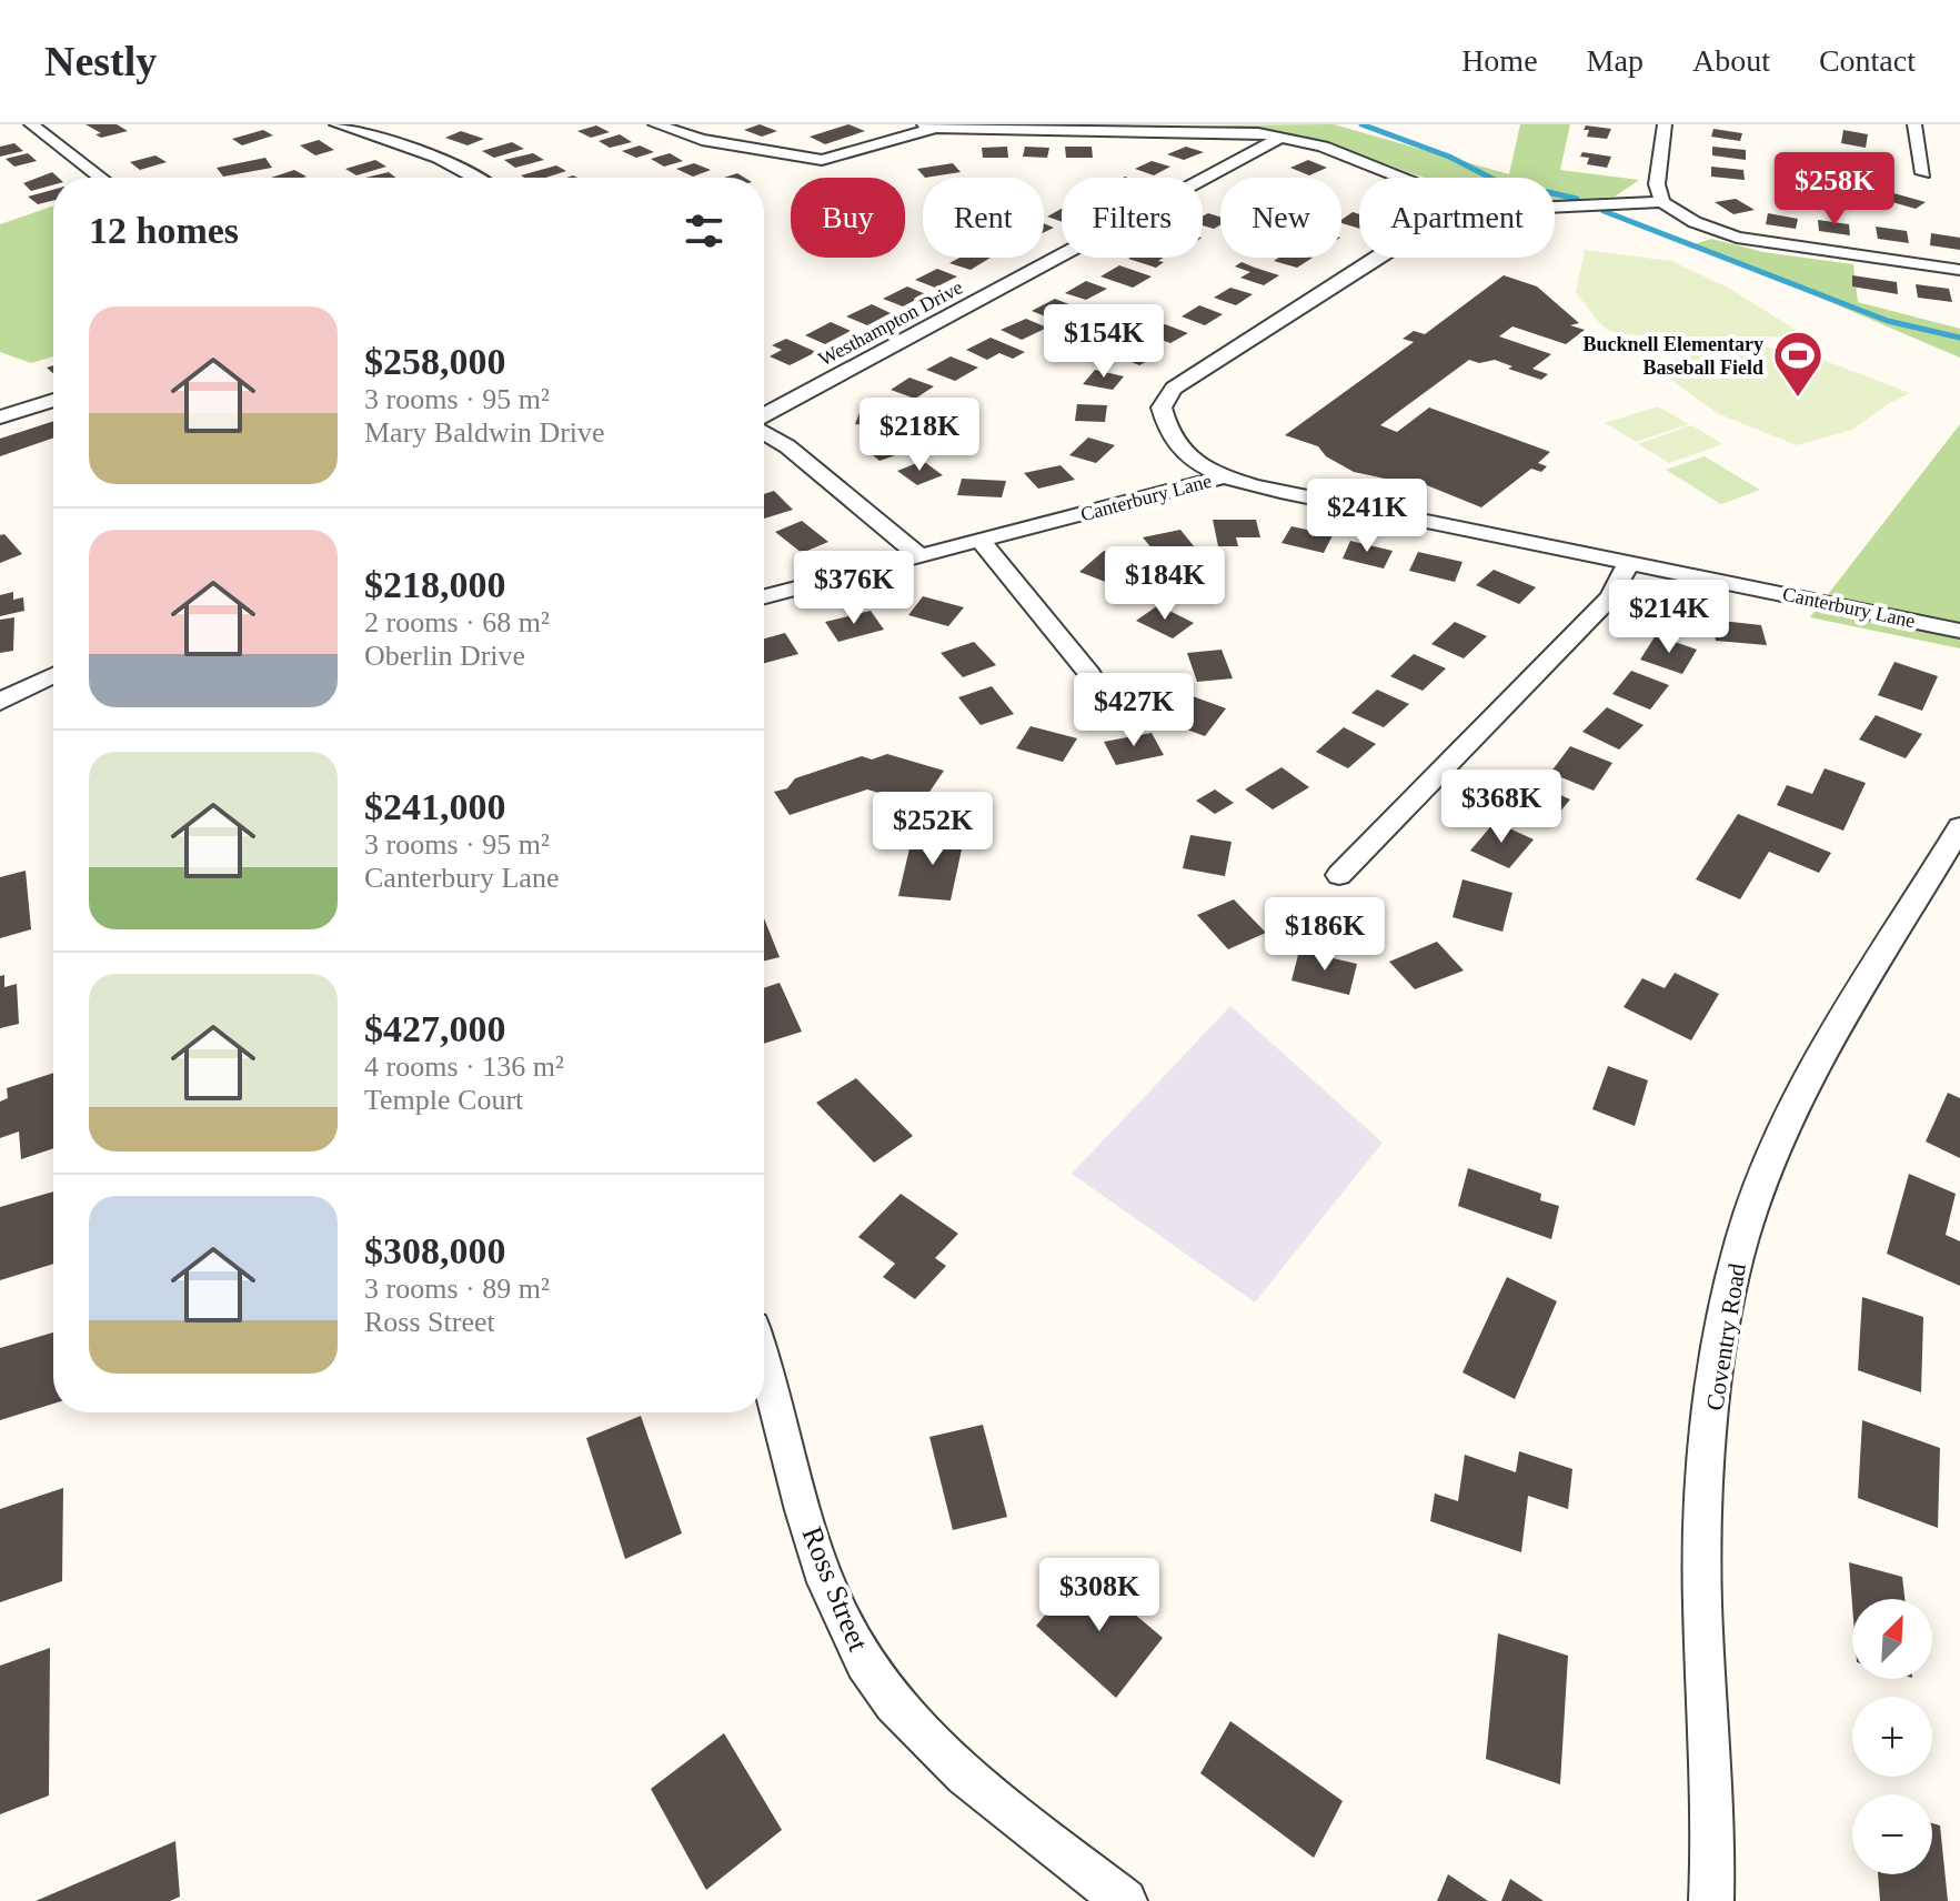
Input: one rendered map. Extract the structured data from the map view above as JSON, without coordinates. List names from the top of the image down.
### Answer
{
  "streets": {
    "street": [
      "Westhampton Drive",
      "Canterbury Lane",
      "Coventry Road",
      "Ross Street"
    ]
  },
  "places": {
    "sports": ["Bucknell Elementary Baseball Field"]
  },
  "north": "top right",
  "page": {
    "header": "Nestly",
    "nav": [
      "Home",
      "Map",
      "About",
      "Contact"
    ],
    "price": [
      "$258K",
      "$154K",
      "$218K",
      "$241K",
      "$184K",
      "$376K",
      "$214K",
      "$427K",
      "$368K",
      "$252K",
      "$186K",
      "$308K"
    ],
    "chip": [
      "Buy",
      "Rent",
      "Filters",
      "New",
      "Apartment"
    ],
    "heading": "12 homes",
    "list": [
      {
        "name": "$258,000",
        "note": "3 rooms · 95 m² · Mary Baldwin Drive"
      },
      {
        "name": "$218,000",
        "note": "2 rooms · 68 m² · Oberlin Drive"
      },
      {
        "name": "$241,000",
        "note": "3 rooms · 95 m² · Canterbury Lane"
      },
      {
        "name": "$427,000",
        "note": "4 rooms · 136 m² · Temple Court"
      },
      {
        "name": "$308,000",
        "note": "3 rooms · 89 m² · Ross Street"
      }
    ],
    "map_buttons": ["+", "−"]
  }
}
